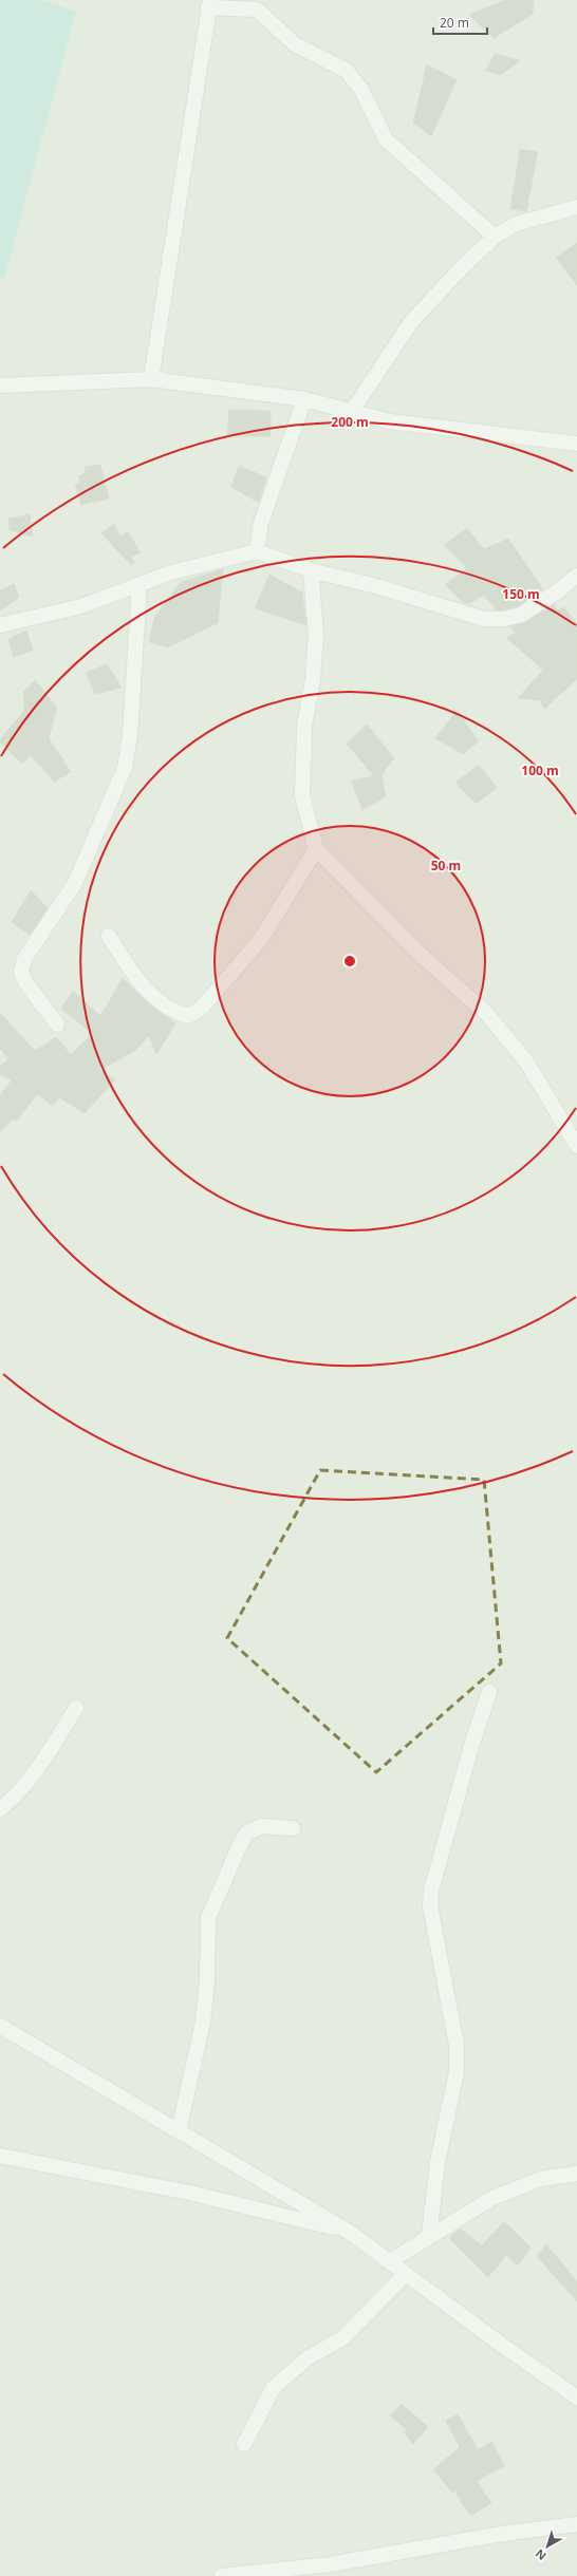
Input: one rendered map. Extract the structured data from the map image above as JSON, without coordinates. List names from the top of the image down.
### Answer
{
  "scale_bar": "20 m",
  "north": "bottom left",
  "rings": [
    "200 m",
    "150 m",
    "100 m",
    "50 m"
  ]
}
